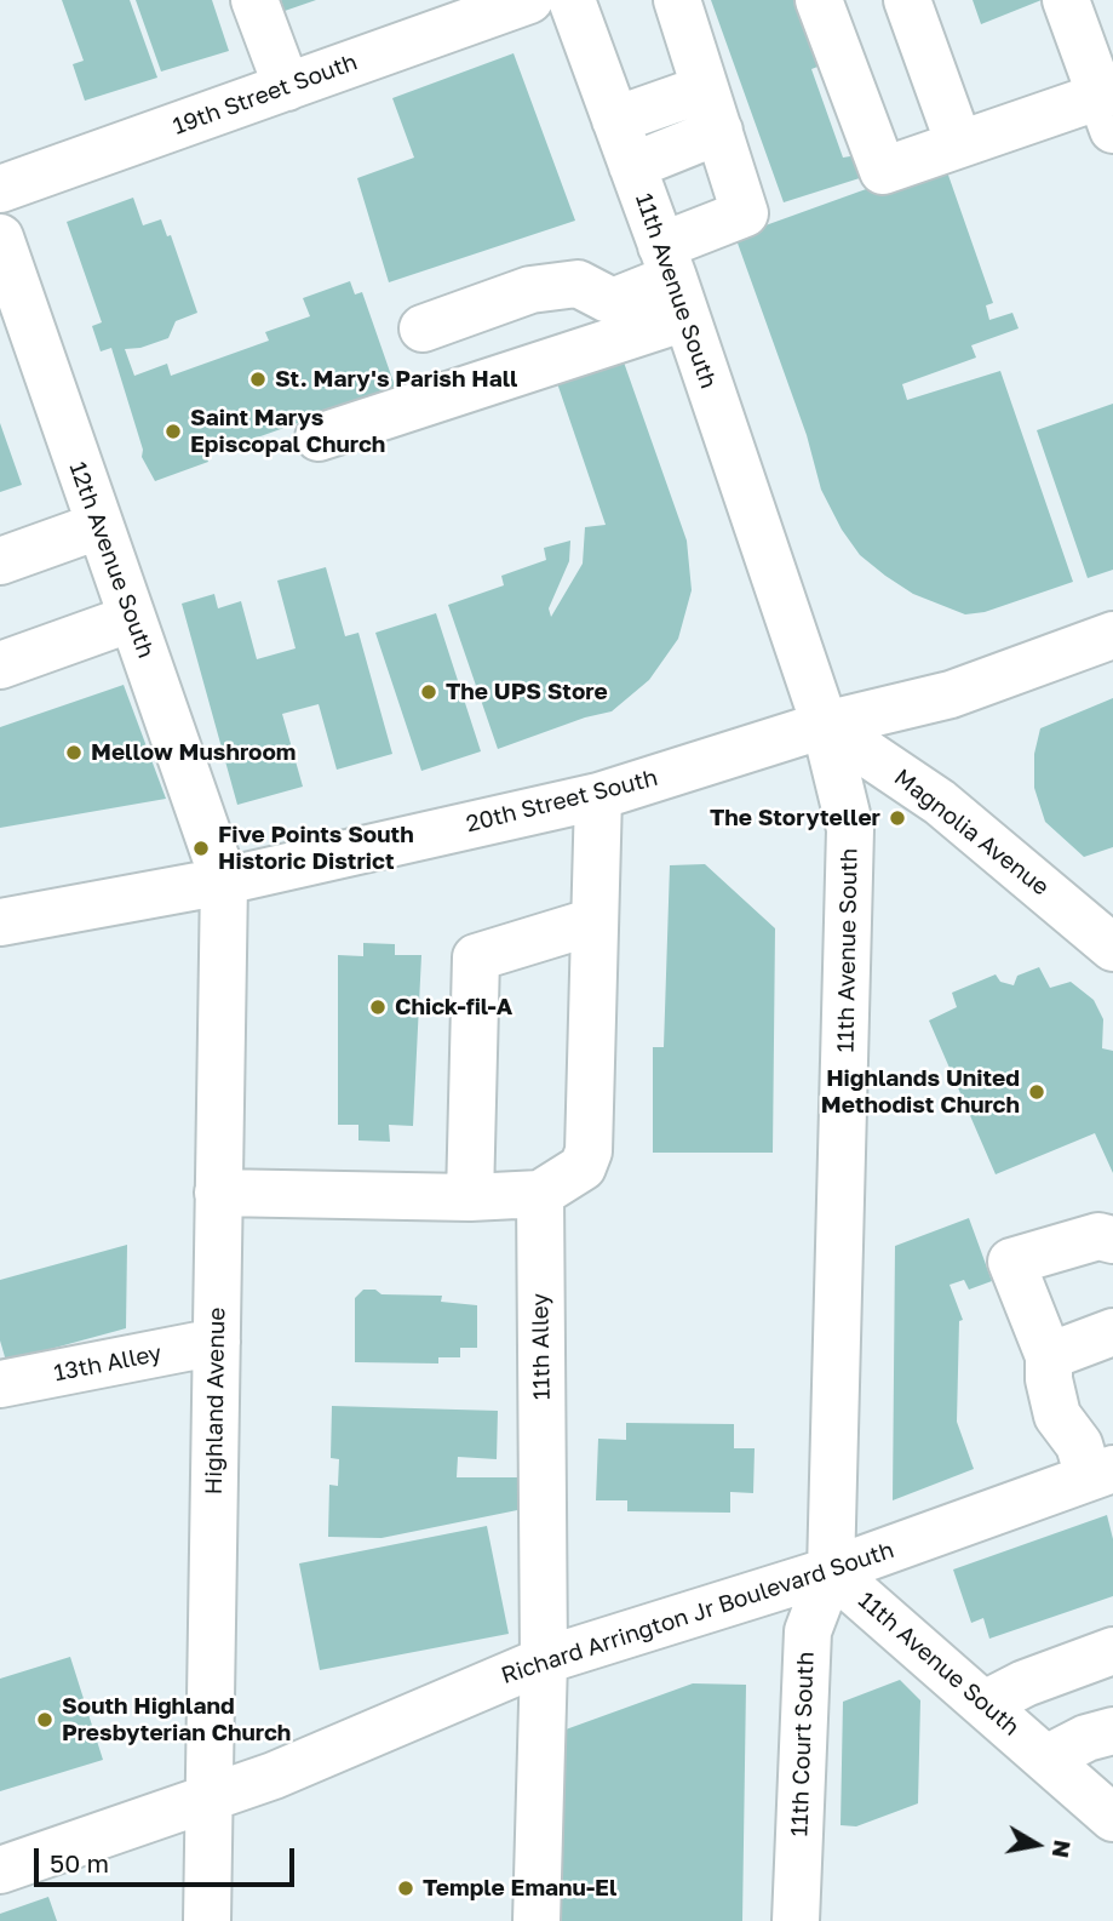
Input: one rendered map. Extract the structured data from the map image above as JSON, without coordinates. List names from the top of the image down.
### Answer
{
  "streets": {
    "street": [
      "19th Street South",
      "11th Avenue South",
      "12th Avenue South",
      "20th Street South",
      "Magnolia Avenue",
      "11th Alley",
      "13th Alley",
      "Highland Avenue",
      "Richard Arrington Jr Boulevard South",
      "11th Court South"
    ]
  },
  "crossings": [
    ["11th Avenue South", "20th Street South"],
    ["11th Avenue South", "Magnolia Avenue"],
    ["11th Avenue South", "Richard Arrington Jr Boulevard South"],
    ["11th Avenue South", "11th Court South"],
    ["12th Avenue South", "20th Street South"],
    ["12th Avenue South", "Highland Avenue"],
    ["20th Street South", "Magnolia Avenue"],
    ["20th Street South", "Highland Avenue"],
    ["11th Alley", "Richard Arrington Jr Boulevard South"],
    ["13th Alley", "Highland Avenue"],
    ["Highland Avenue", "Richard Arrington Jr Boulevard South"],
    ["Richard Arrington Jr Boulevard South", "11th Court South"]
  ],
  "places": [
    "St. Mary's Parish Hall",
    "Saint Marys Episcopal Church",
    "The UPS Store",
    "Mellow Mushroom",
    "The Storyteller",
    "Five Points South Historic District",
    "Chick-fil-A",
    "Highlands United Methodist Church",
    "South Highland Presbyterian Church",
    "Temple Emanu-El"
  ],
  "scale_bar": "50 m",
  "north": "right"
}
